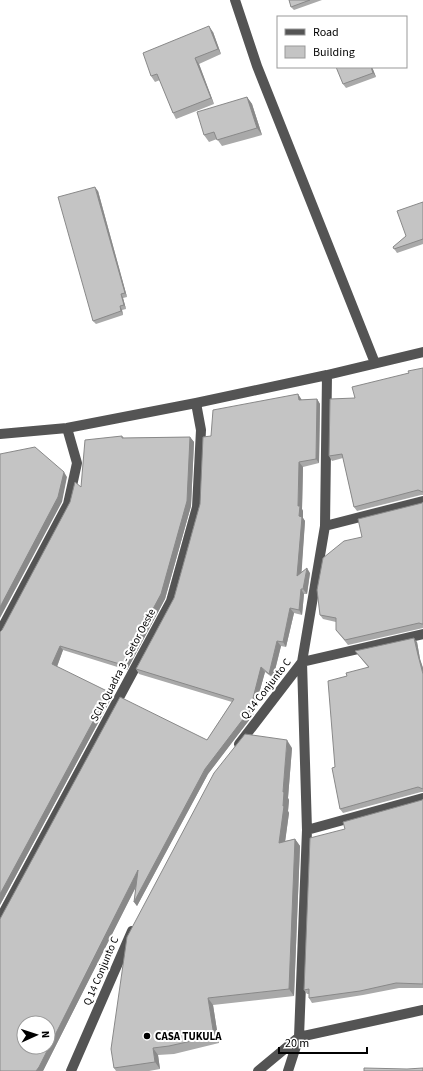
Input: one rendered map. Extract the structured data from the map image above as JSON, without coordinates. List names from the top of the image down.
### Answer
{
  "streets": {
    "street": ["SCIA Quadra 3 - Setor Oeste", "Q 14 Conjunto C"]
  },
  "places": ["CASA TUKULA"],
  "legend": ["Road", "Building"],
  "scale_bar": "20 m",
  "north": "right"
}
